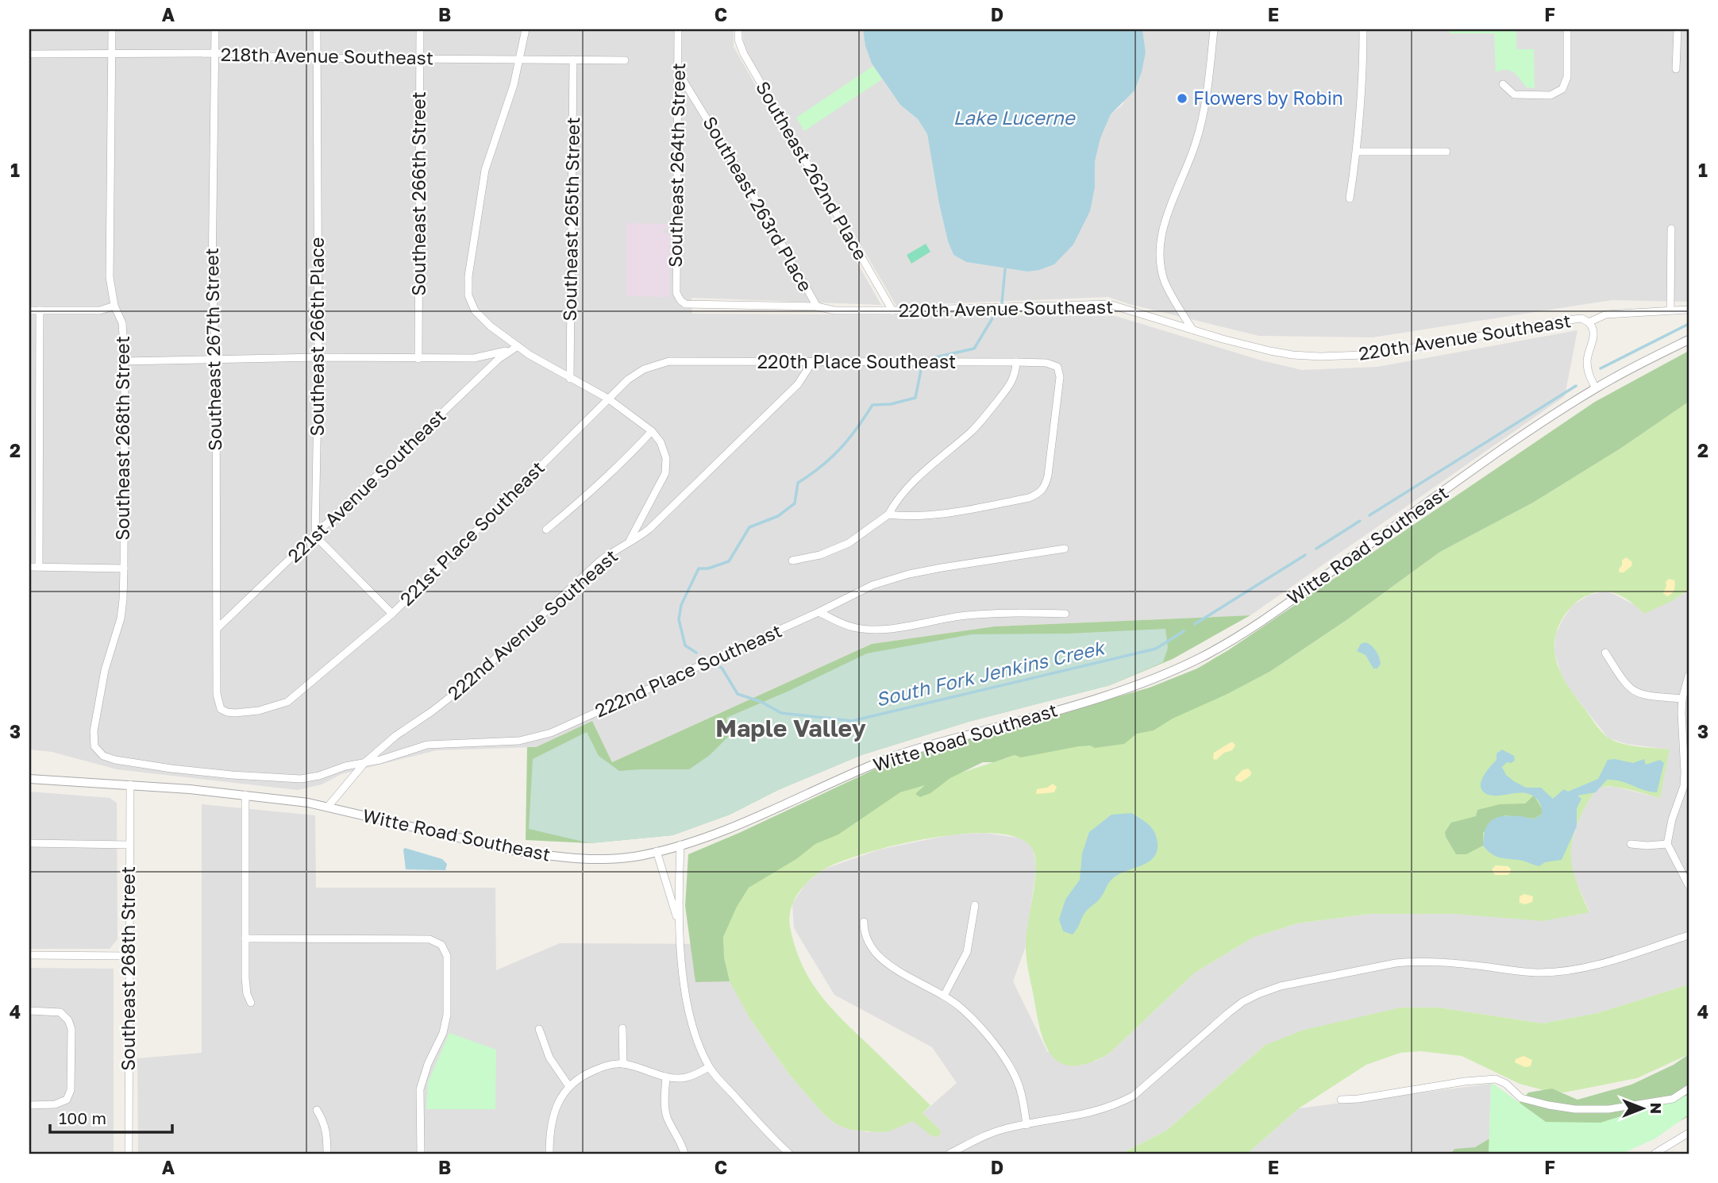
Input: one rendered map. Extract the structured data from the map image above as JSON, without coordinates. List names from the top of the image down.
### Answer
{
  "streets": {
    "street": [
      "218th Avenue Southeast",
      "Southeast 264th Street",
      "Southeast 262nd Place",
      "Southeast 266th Street",
      "Southeast 263rd Place",
      "Southeast 265th Street",
      "220th Avenue Southeast",
      "Southeast 266th Place",
      "Southeast 267th Street",
      "220th Place Southeast",
      "Southeast 268th Street",
      "221st Avenue Southeast",
      "221st Place Southeast",
      "Witte Road Southeast",
      "222nd Avenue Southeast",
      "222nd Place Southeast"
    ]
  },
  "crossings": [
    ["218th Avenue Southeast", "Southeast 266th Street"],
    ["218th Avenue Southeast", "Southeast 265th Street"],
    ["218th Avenue Southeast", "Southeast 266th Place"],
    ["218th Avenue Southeast", "Southeast 267th Street"],
    ["218th Avenue Southeast", "Southeast 268th Street"],
    ["Southeast 264th Street", "Southeast 263rd Place"],
    ["Southeast 264th Street", "220th Avenue Southeast"],
    ["Southeast 262nd Place", "220th Avenue Southeast"],
    ["Southeast 263rd Place", "220th Avenue Southeast"],
    ["Southeast 266th Place", "221st Avenue Southeast"],
    ["Southeast 267th Street", "221st Avenue Southeast"],
    ["Southeast 267th Street", "221st Place Southeast"],
    ["220th Place Southeast", "221st Place Southeast"],
    ["220th Place Southeast", "222nd Avenue Southeast"],
    ["Southeast 268th Street", "Witte Road Southeast"],
    ["Southeast 268th Street", "222nd Place Southeast"],
    ["222nd Avenue Southeast", "222nd Place Southeast"]
  ],
  "districts": ["Maple Valley"],
  "water": ["Lake Lucerne", "South Fork Jenkins Creek"],
  "places": ["Flowers by Robin"],
  "scale_bar": "100 m",
  "north": "right",
  "grid": {
    "columns": [
      "A",
      "B",
      "C",
      "D",
      "E",
      "F"
    ],
    "rows": [
      "1",
      "2",
      "3",
      "4"
    ]
  }
}
